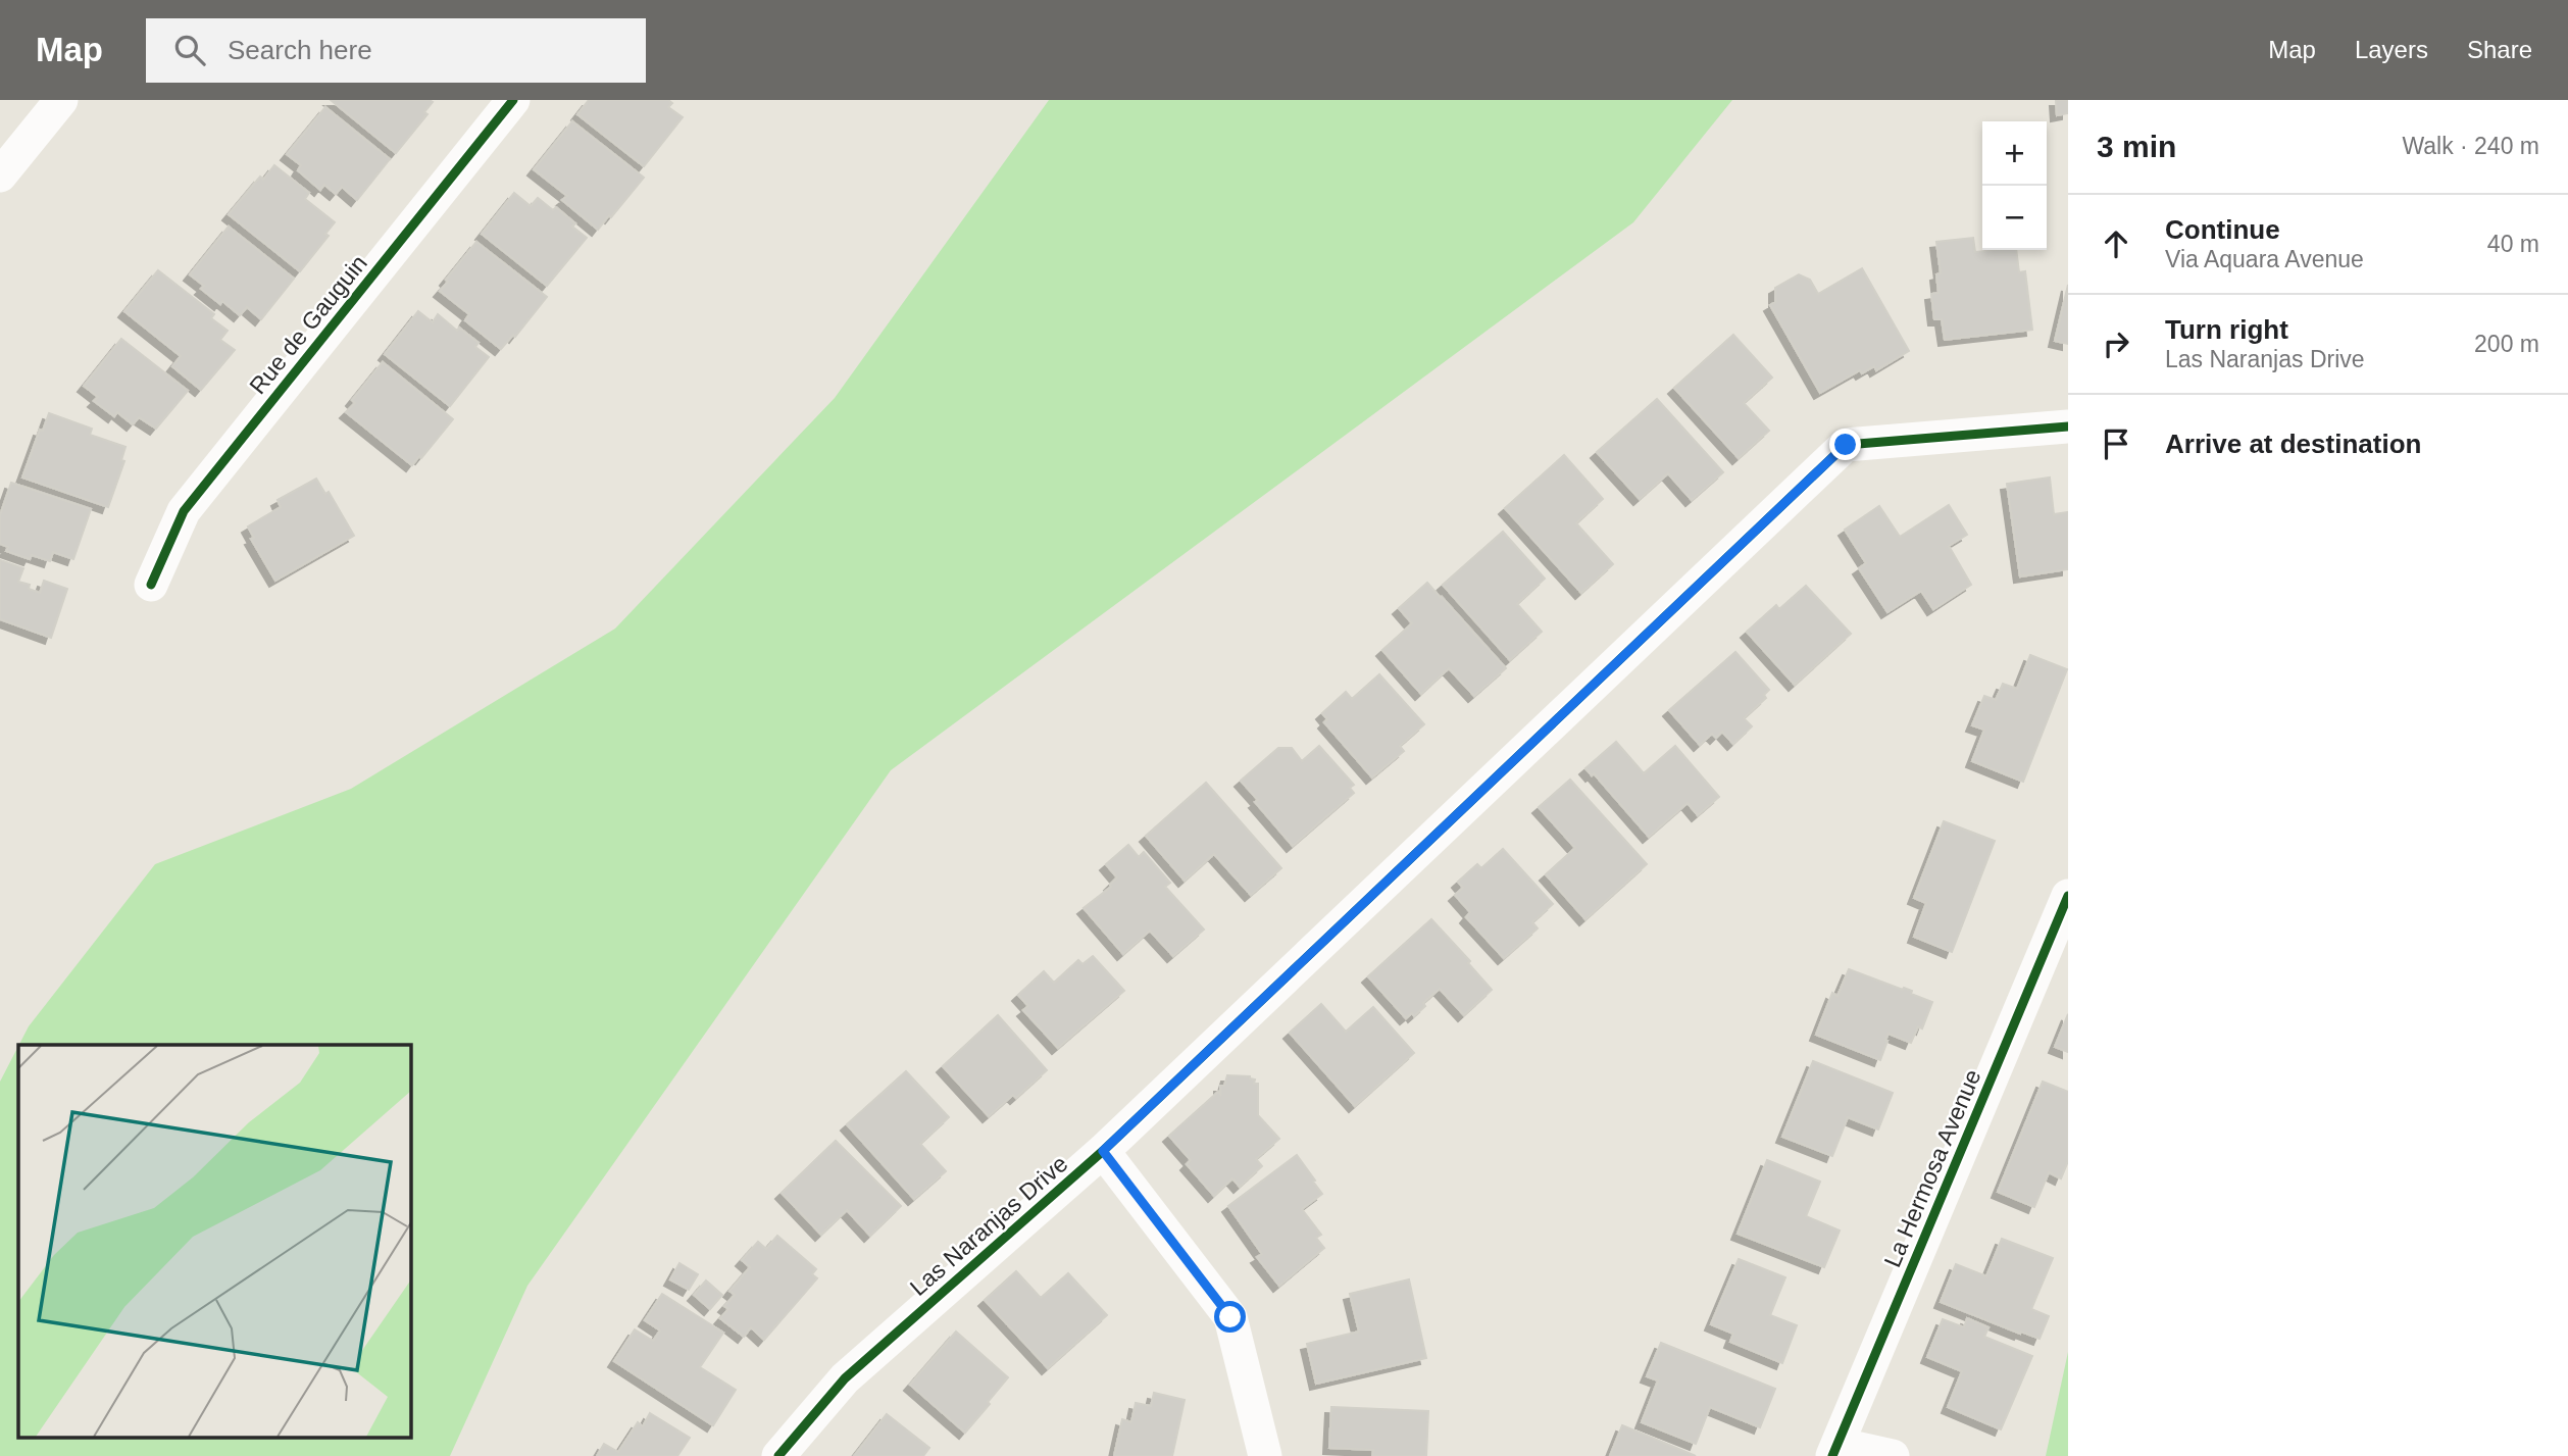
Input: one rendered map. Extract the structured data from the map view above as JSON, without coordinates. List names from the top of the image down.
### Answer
{
  "streets": {
    "street": ["Rue de Gauguin", "La Hermosa Avenue", "Las Naranjas Drive"]
  },
  "page": {
    "header": "Map",
    "search": "Search here",
    "nav": ["Map", "Layers", "Share"],
    "heading": ["3 min", "Walk · 240 m"],
    "map_buttons": ["+", "−"],
    "list": [
      ["Continue", "Via Aquara Avenue", "40 m"],
      ["Turn right", "Las Naranjas Drive", "200 m"],
      "Arrive at destination"
    ]
  }
}
